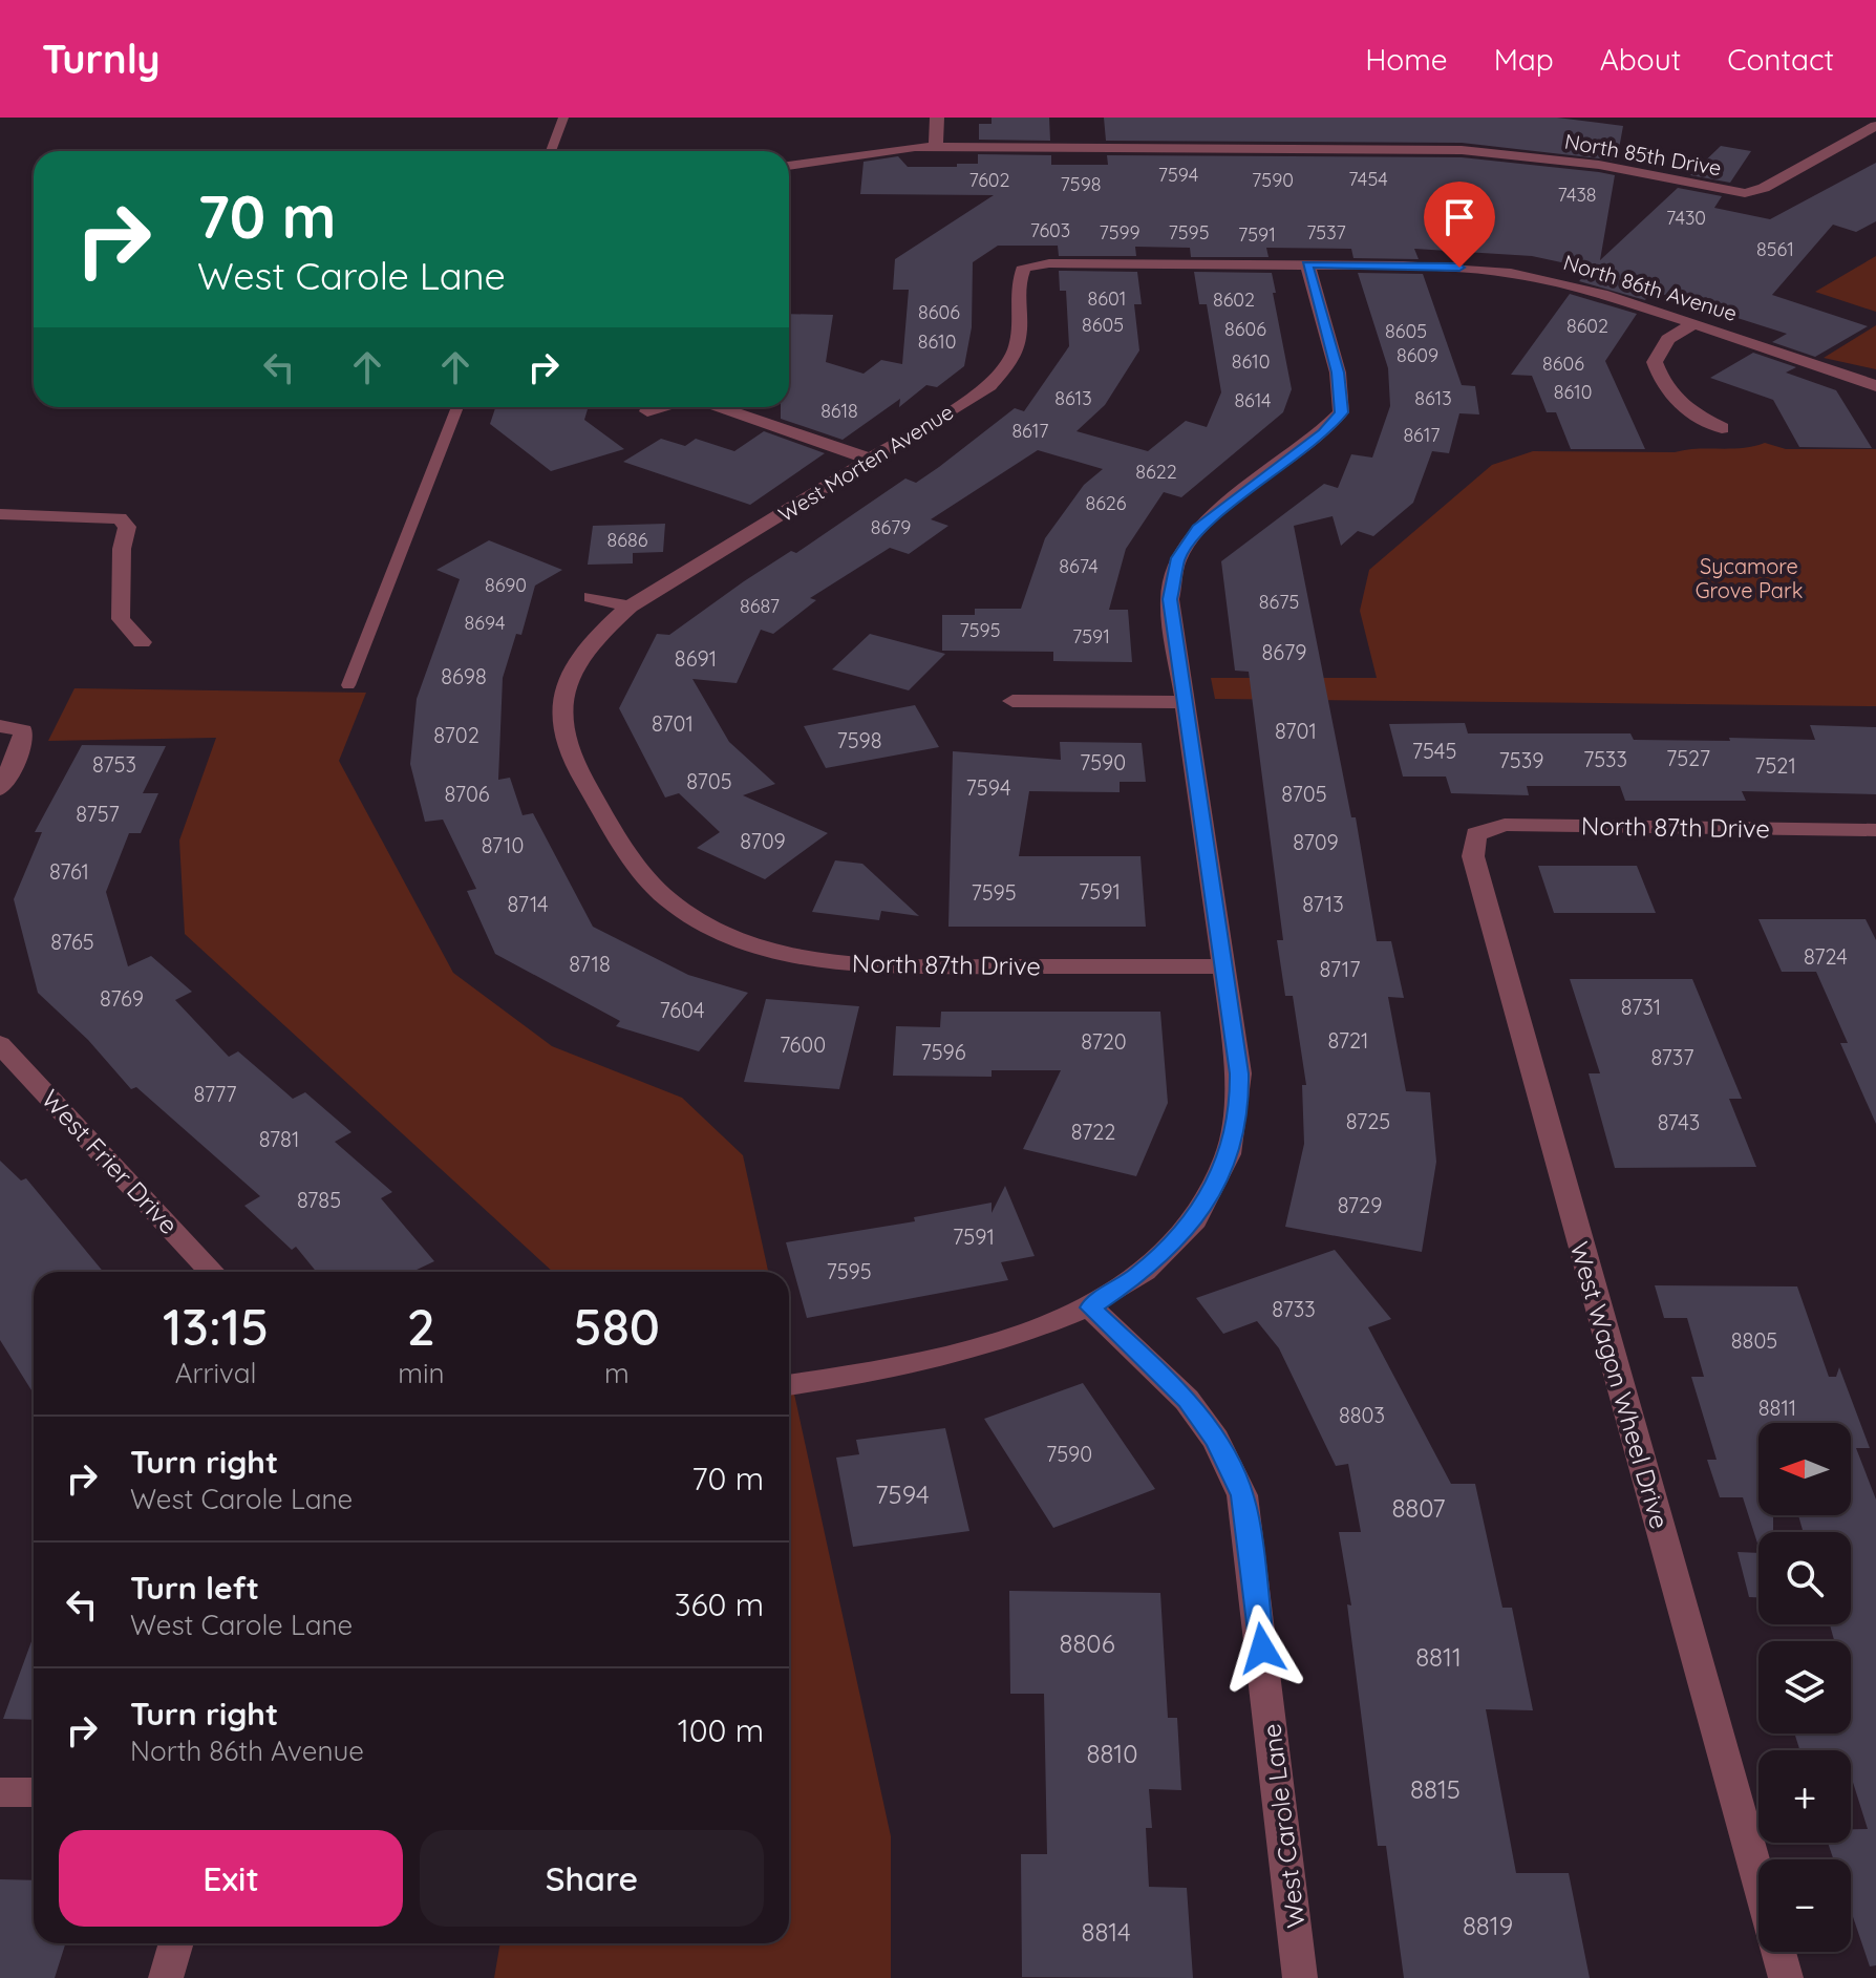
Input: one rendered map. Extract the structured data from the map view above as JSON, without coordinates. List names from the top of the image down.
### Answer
{
  "streets": {
    "street": [
      "North 85th Drive",
      "North 86th Avenue",
      "West Morten Avenue",
      "North 87th Drive",
      "West Frier Drive",
      "West Wagon Wheel Drive",
      "West Carole Lane"
    ]
  },
  "crossings": [
    ["North 86th Avenue", "West Morten Avenue"],
    ["West Morten Avenue", "North 87th Drive"],
    ["North 87th Drive", "West Wagon Wheel Drive"]
  ],
  "parks": ["Sycamore Grove Park"],
  "house_numbers": [
    "7594",
    "7454",
    "7602",
    "7590",
    "7598",
    "7438",
    "7430",
    "7603",
    "7599",
    "7595",
    "7537",
    "7591",
    "8561",
    "8601",
    "8602",
    "8606",
    "8605",
    "8602",
    "8606",
    "8605",
    "8610",
    "8609",
    "8610",
    "8606",
    "8610",
    "8613",
    "8613",
    "8614",
    "8618",
    "8617",
    "8617",
    "8622",
    "8626",
    "8679",
    "8686",
    "8674",
    "8690",
    "8675",
    "8687",
    "8694",
    "7595",
    "7591",
    "8679",
    "8691",
    "8698",
    "8701",
    "8701",
    "8702",
    "7598",
    "7545",
    "7527",
    "7533",
    "7539",
    "7590",
    "8753",
    "7521",
    "8705",
    "7594",
    "8706",
    "8705",
    "8757",
    "8709",
    "8709",
    "8710",
    "8761",
    "7591",
    "7595",
    "8714",
    "8713",
    "8765",
    "8724",
    "8718",
    "8717",
    "8769",
    "8731",
    "7604",
    "8721",
    "8720",
    "7600",
    "7596",
    "8737",
    "8777",
    "8725",
    "8743",
    "8722",
    "8781",
    "8785",
    "8729",
    "7591",
    "7595",
    "8733",
    "8805",
    "8811",
    "8803",
    "7590",
    "7594",
    "8807",
    "8806",
    "8811",
    "8810",
    "8815",
    "8819",
    "8814"
  ],
  "north": "left",
  "page": {
    "header": "Turnly",
    "nav": [
      "Home",
      "Map",
      "About",
      "Contact"
    ],
    "turn": ["70 m", "West Carole Lane"],
    "eta": [
      "13:15",
      "Arrival",
      "2",
      "min",
      "580",
      "m"
    ],
    "list": [
      {
        "name": "Turn right",
        "note": "West Carole Lane",
        "value": "70 m"
      },
      {
        "name": "Turn left",
        "note": "West Carole Lane",
        "value": "360 m"
      },
      {
        "name": "Turn right",
        "note": "North 86th Avenue",
        "value": "100 m"
      }
    ],
    "map_buttons": ["+", "−"],
    "buttons": ["Exit", "Share"]
  }
}
